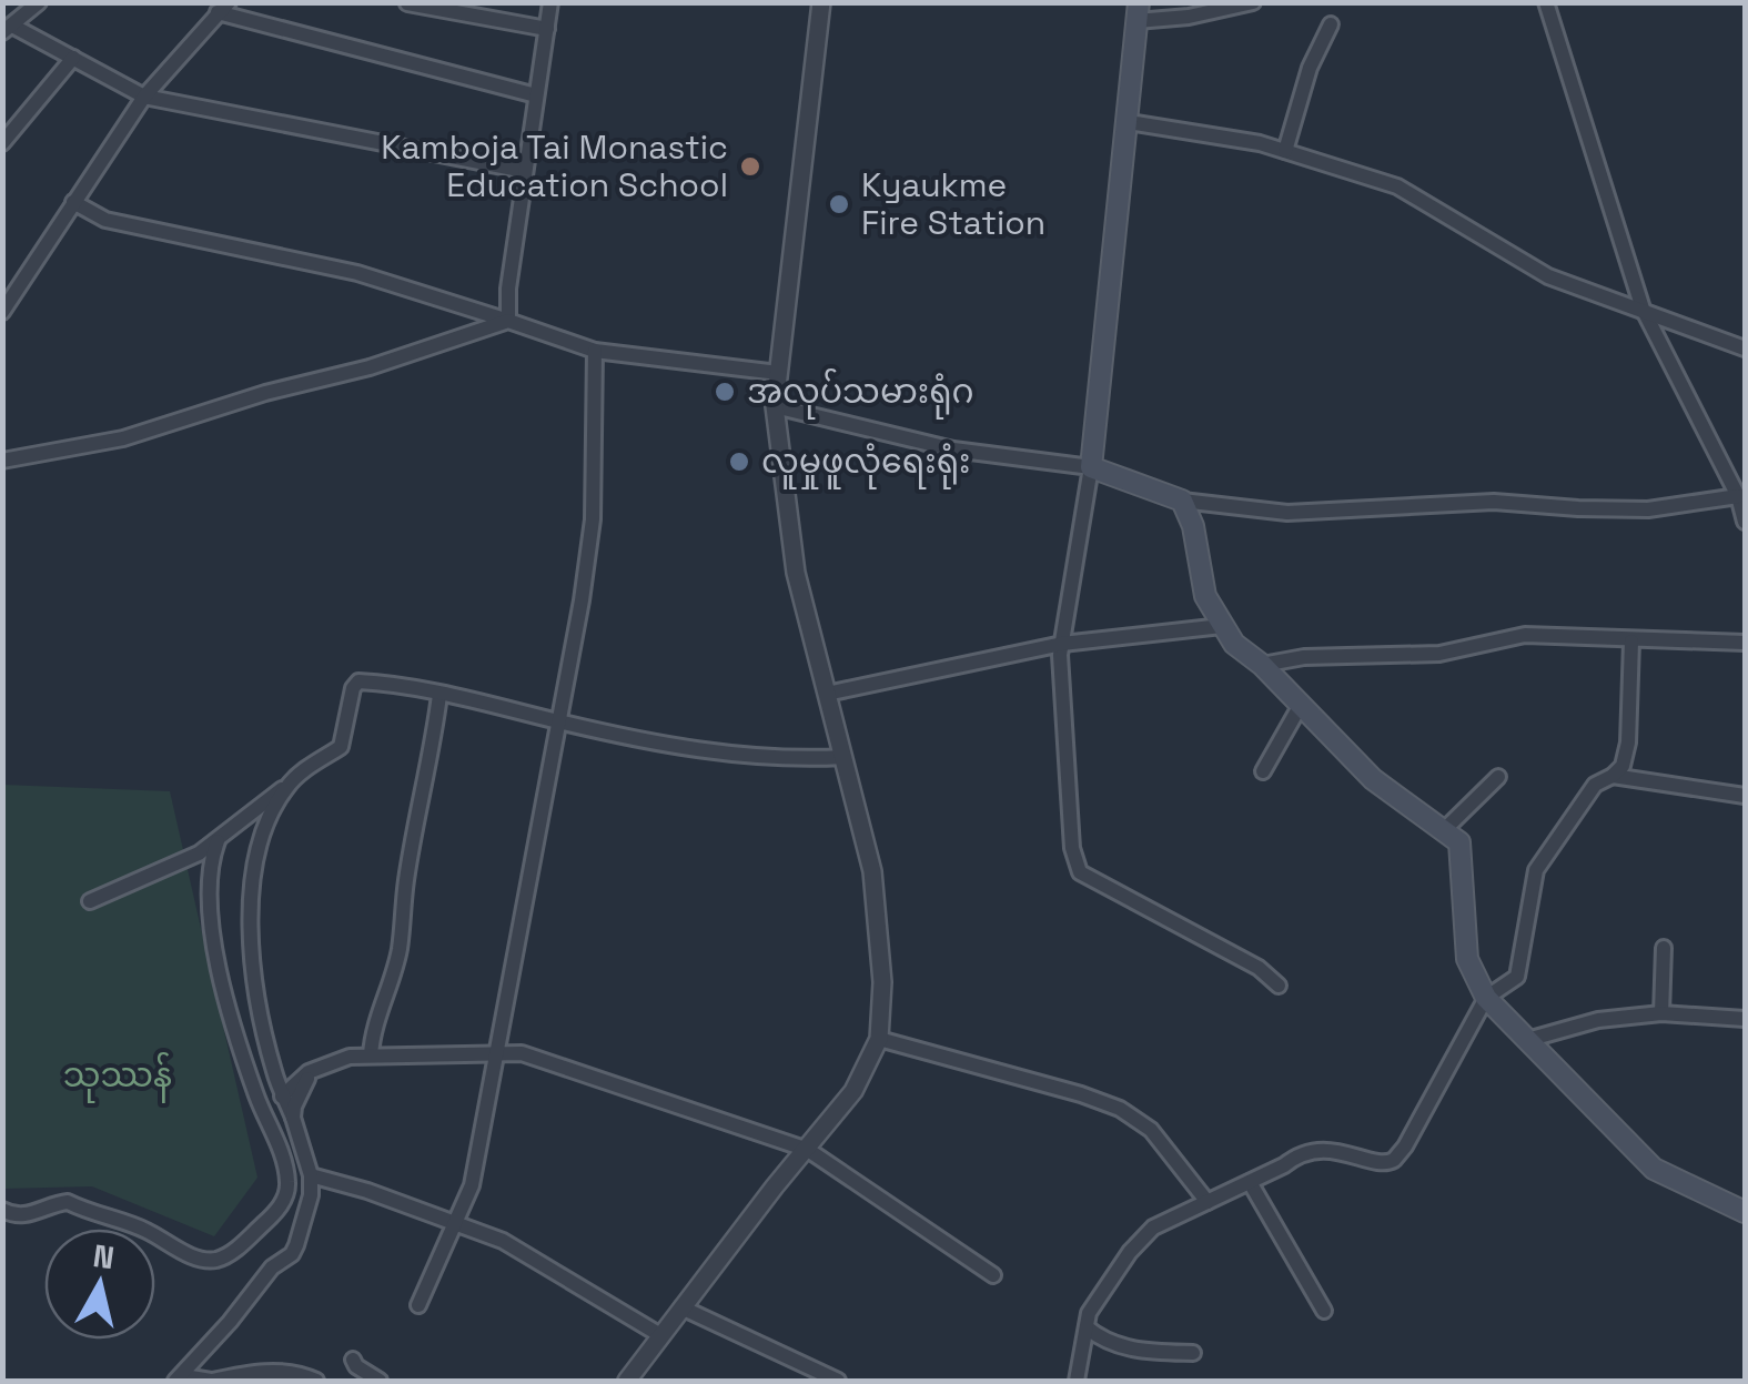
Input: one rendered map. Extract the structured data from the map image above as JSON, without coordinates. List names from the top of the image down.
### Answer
{
  "parks": ["သုဿန်"],
  "places": [
    "Kamboja Tai Monastic Education School",
    "Kyaukme Fire Station",
    "အလုပ်သမားရုံဂ",
    "လူမှုဖူလုံရေးရုံး"
  ],
  "north": "top"
}
